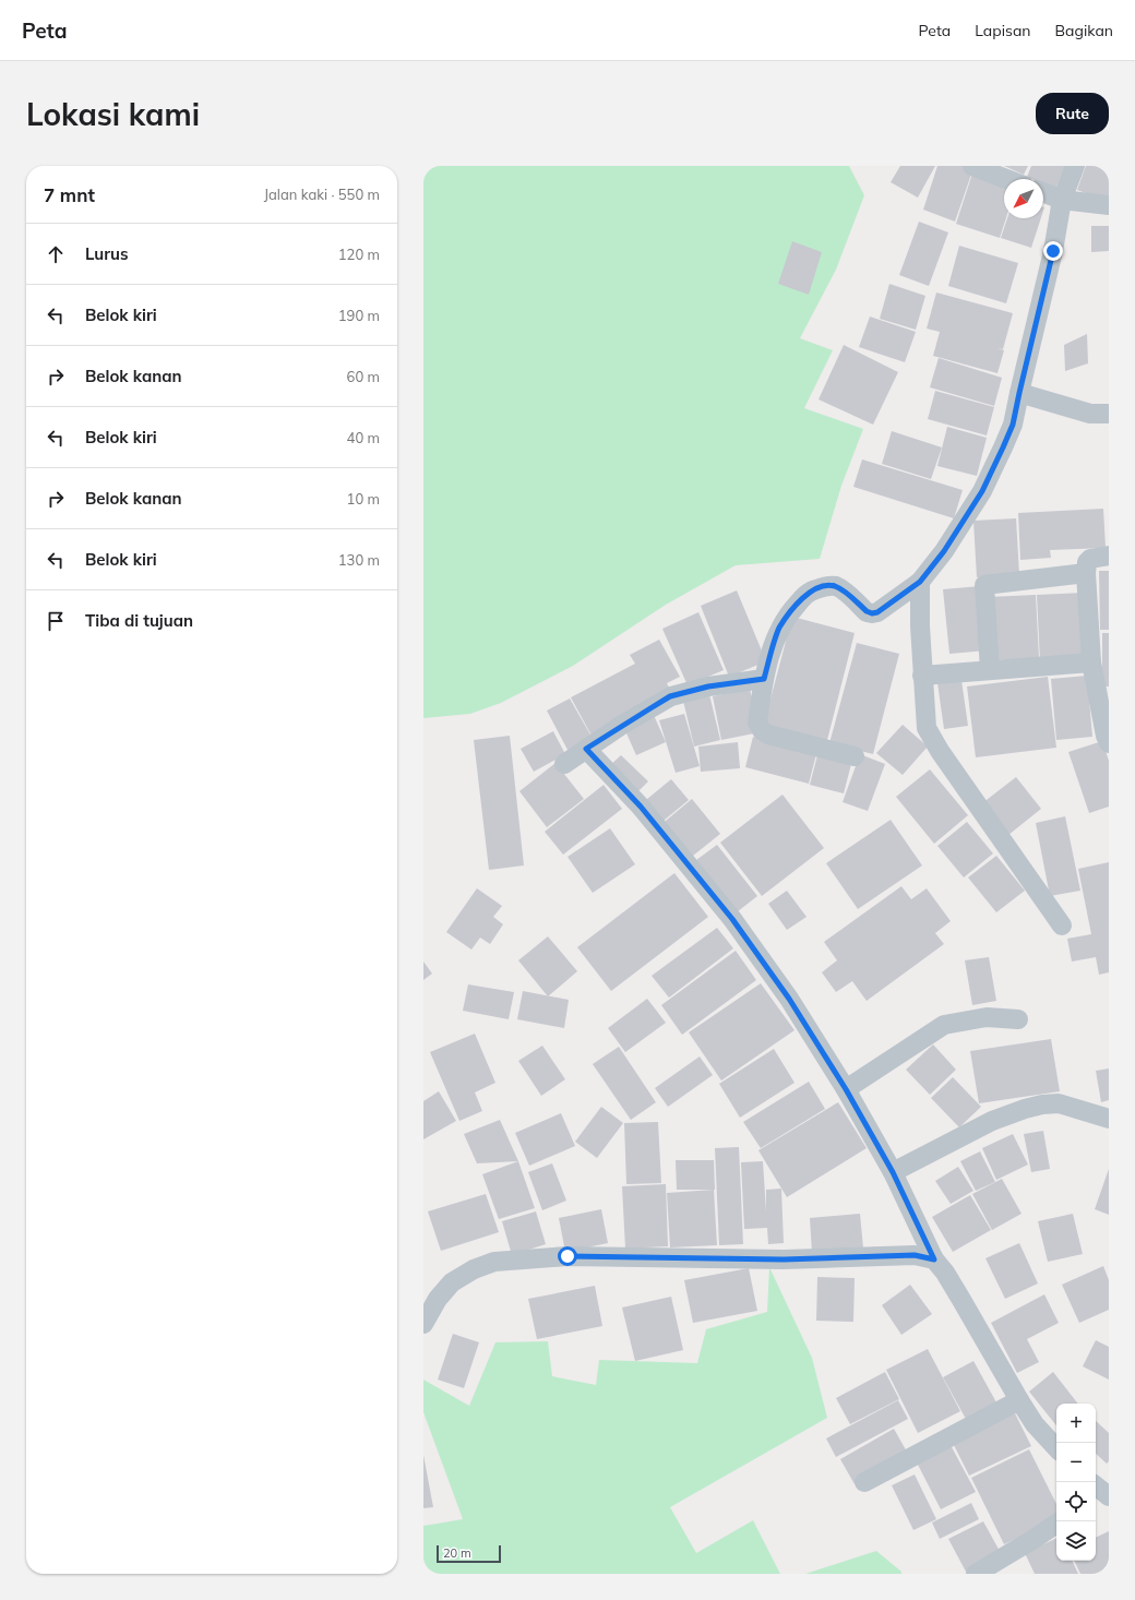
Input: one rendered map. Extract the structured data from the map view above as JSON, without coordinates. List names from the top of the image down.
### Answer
{
  "scale_bar": "20 m",
  "north": "bottom left",
  "page": {
    "header": "Peta",
    "nav": ["Peta", "Lapisan", "Bagikan"],
    "buttons": "Rute",
    "title": "Lokasi kami",
    "heading": ["7 mnt", "Jalan kaki · 550 m"],
    "list": [
      ["Lurus", "120 m"],
      ["Belok kiri", "190 m"],
      ["Belok kanan", "60 m"],
      ["Belok kiri", "40 m"],
      ["Belok kanan", "10 m"],
      ["Belok kiri", "130 m"],
      "Tiba di tujuan"
    ],
    "map_buttons": ["+", "−"],
    "scale": "20 m"
  }
}
